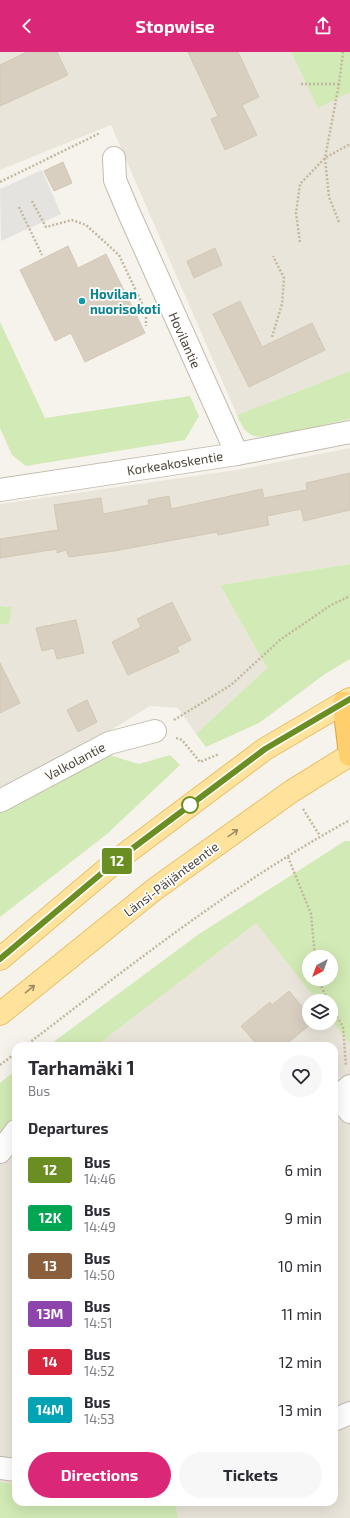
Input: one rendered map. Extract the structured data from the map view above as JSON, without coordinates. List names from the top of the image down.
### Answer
{
  "streets": {
    "main road": ["Länsi-Päijänteentie"],
    "street": ["Hovilantie", "Korkeakoskentie", "Valkolantie"]
  },
  "crossings": [
    ["Hovilantie", "Korkeakoskentie"]
  ],
  "places": ["Hovilan nuorisokoti"],
  "lines": ["bus line 12"],
  "north": "bottom left",
  "page": {
    "header": "Stopwise",
    "on_map": "12",
    "heading": [
      ["Tarhamäki 1", "Bus"],
      "Departures"
    ],
    "list": [
      {
        "mark": "12",
        "name": "Bus",
        "note": "14:46",
        "value": "6 min"
      },
      {
        "mark": "12K",
        "name": "Bus",
        "note": "14:49",
        "value": "9 min"
      },
      {
        "mark": "13",
        "name": "Bus",
        "note": "14:50",
        "value": "10 min"
      },
      {
        "mark": "13M",
        "name": "Bus",
        "note": "14:51",
        "value": "11 min"
      },
      {
        "mark": "14",
        "name": "Bus",
        "note": "14:52",
        "value": "12 min"
      },
      {
        "mark": "14M",
        "name": "Bus",
        "note": "14:53",
        "value": "13 min"
      }
    ],
    "buttons": ["Directions", "Tickets"]
  }
}
